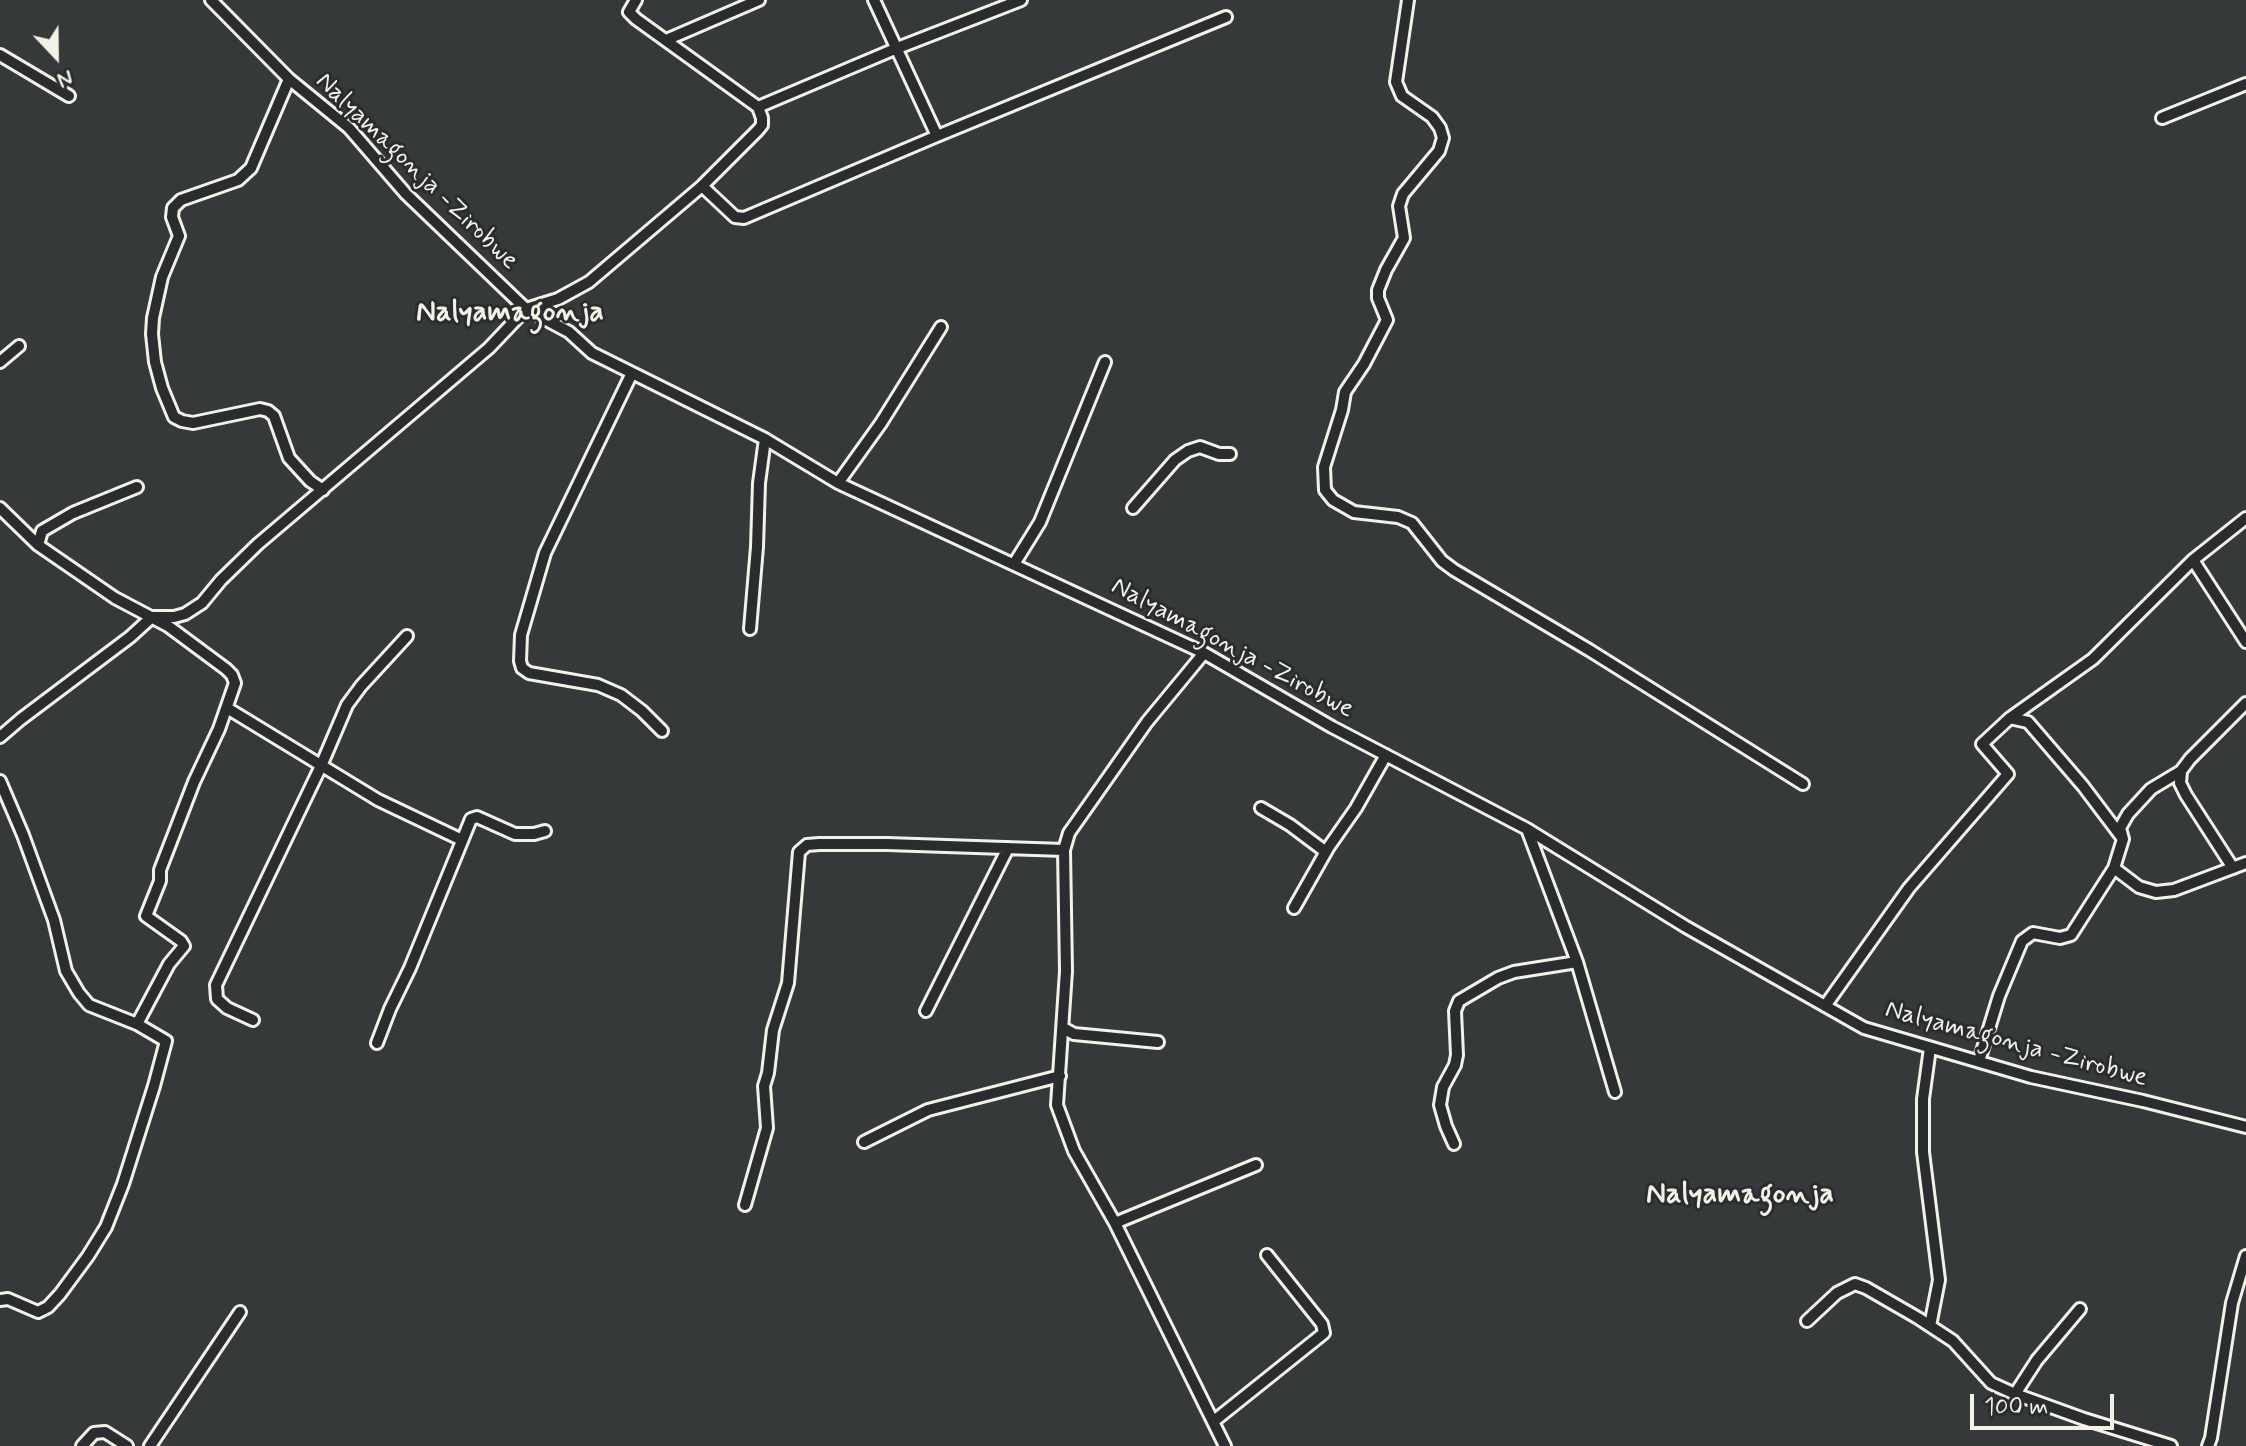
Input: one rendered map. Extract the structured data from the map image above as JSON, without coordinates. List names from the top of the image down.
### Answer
{
  "streets": {
    "street": ["Nalyamagonja -Zirobwe"]
  },
  "districts": ["Nalyamagonja", "Nalyamagonja"],
  "scale_bar": "100 m",
  "north": "bottom"
}
